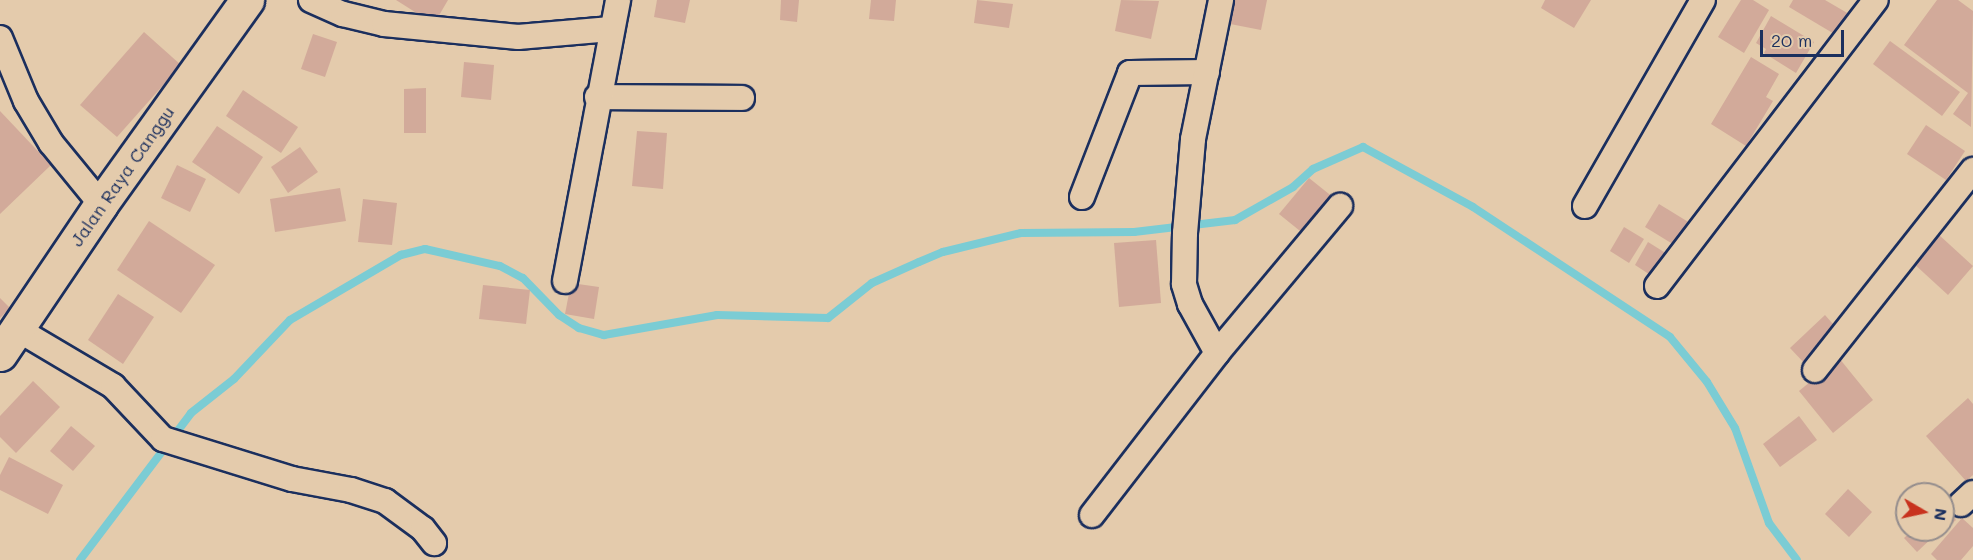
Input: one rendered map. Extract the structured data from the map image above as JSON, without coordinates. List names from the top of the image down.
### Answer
{
  "streets": {
    "main road": ["Jalan Raya Canggu"]
  },
  "scale_bar": "20 m",
  "north": "right"
}
